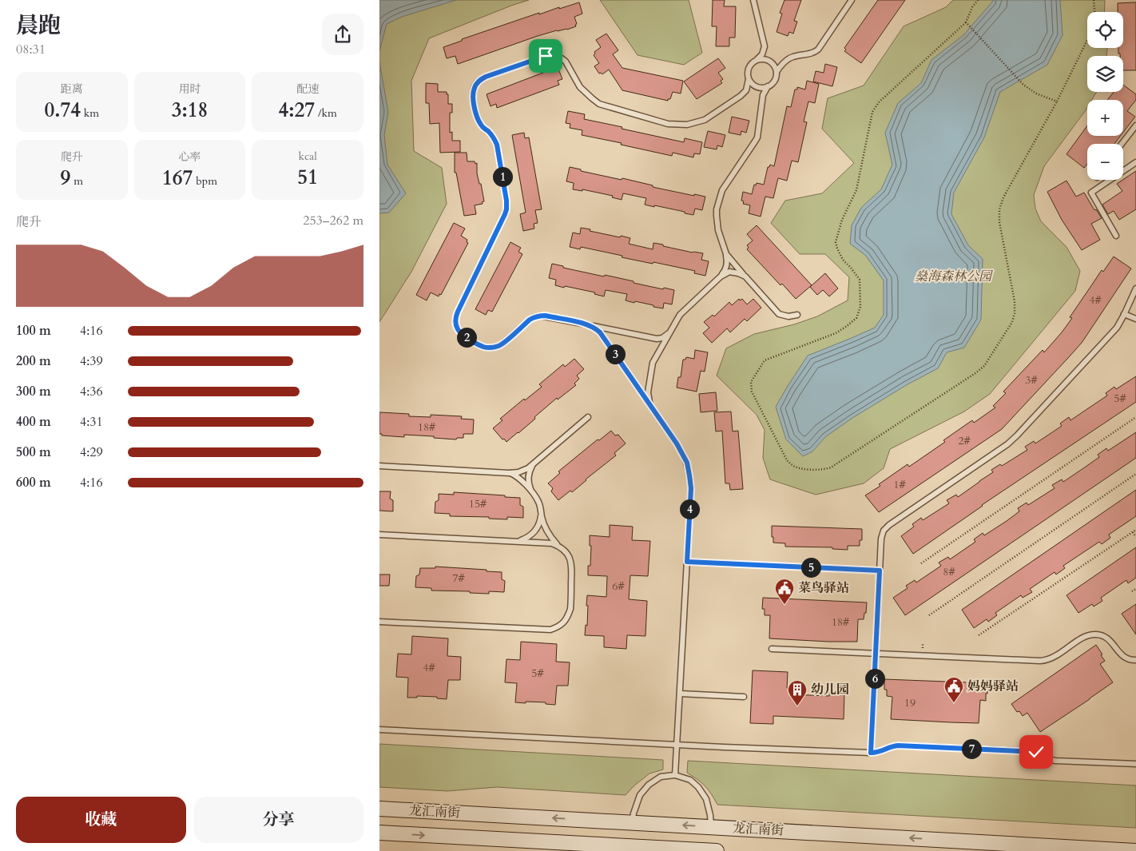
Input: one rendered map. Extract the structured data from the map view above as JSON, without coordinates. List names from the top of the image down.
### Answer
{
  "streets": {
    "main road": ["龙汇南街"]
  },
  "parks": ["燊海森林公园"],
  "places": {
    "public building": ["菜鸟驿站", "妈妈驿站"],
    "building": ["幼儿园"]
  },
  "house_numbers": [
    "4#",
    "3#",
    "5#",
    "18#",
    "2#",
    "1#",
    "15#",
    "8#",
    "7#",
    "6#",
    "18#",
    "4#",
    "5#",
    "19"
  ],
  "page": {
    "heading": ["晨跑", "08:31"],
    "map_buttons": ["+", "−"],
    "stats": [
      ["距离", "0.74 km"],
      ["用时", "3:18"],
      ["配速", "4:27 /km"],
      ["爬升", "9 m"],
      ["心率", "167 bpm"],
      ["kcal", "51"]
    ],
    "pins": [
      "1",
      "2",
      "3",
      "4",
      "5",
      "6",
      "7"
    ],
    "chart": ["爬升", "253–262 m"],
    "list": [
      {
        "name": "100 m",
        "note": "4:16"
      },
      {
        "name": "200 m",
        "note": "4:39"
      },
      {
        "name": "300 m",
        "note": "4:36"
      },
      {
        "name": "400 m",
        "note": "4:31"
      },
      {
        "name": "500 m",
        "note": "4:29"
      },
      {
        "name": "600 m",
        "note": "4:16"
      }
    ],
    "buttons": ["收藏", "分享"]
  }
}
